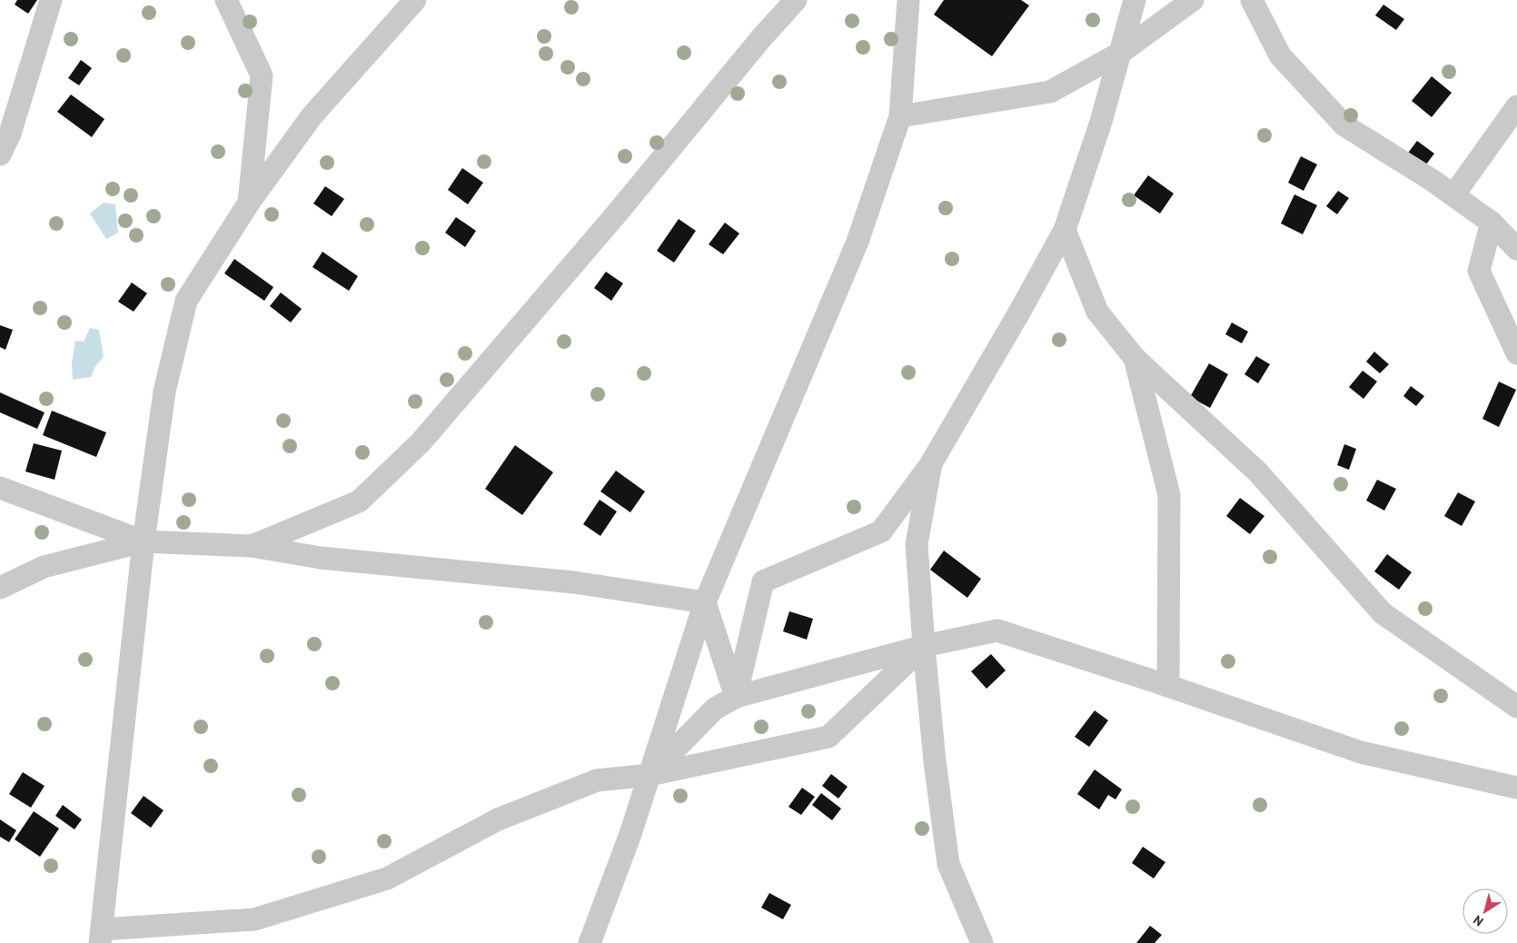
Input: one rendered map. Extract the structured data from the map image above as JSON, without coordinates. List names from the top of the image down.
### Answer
{
  "north": "bottom left"
}
